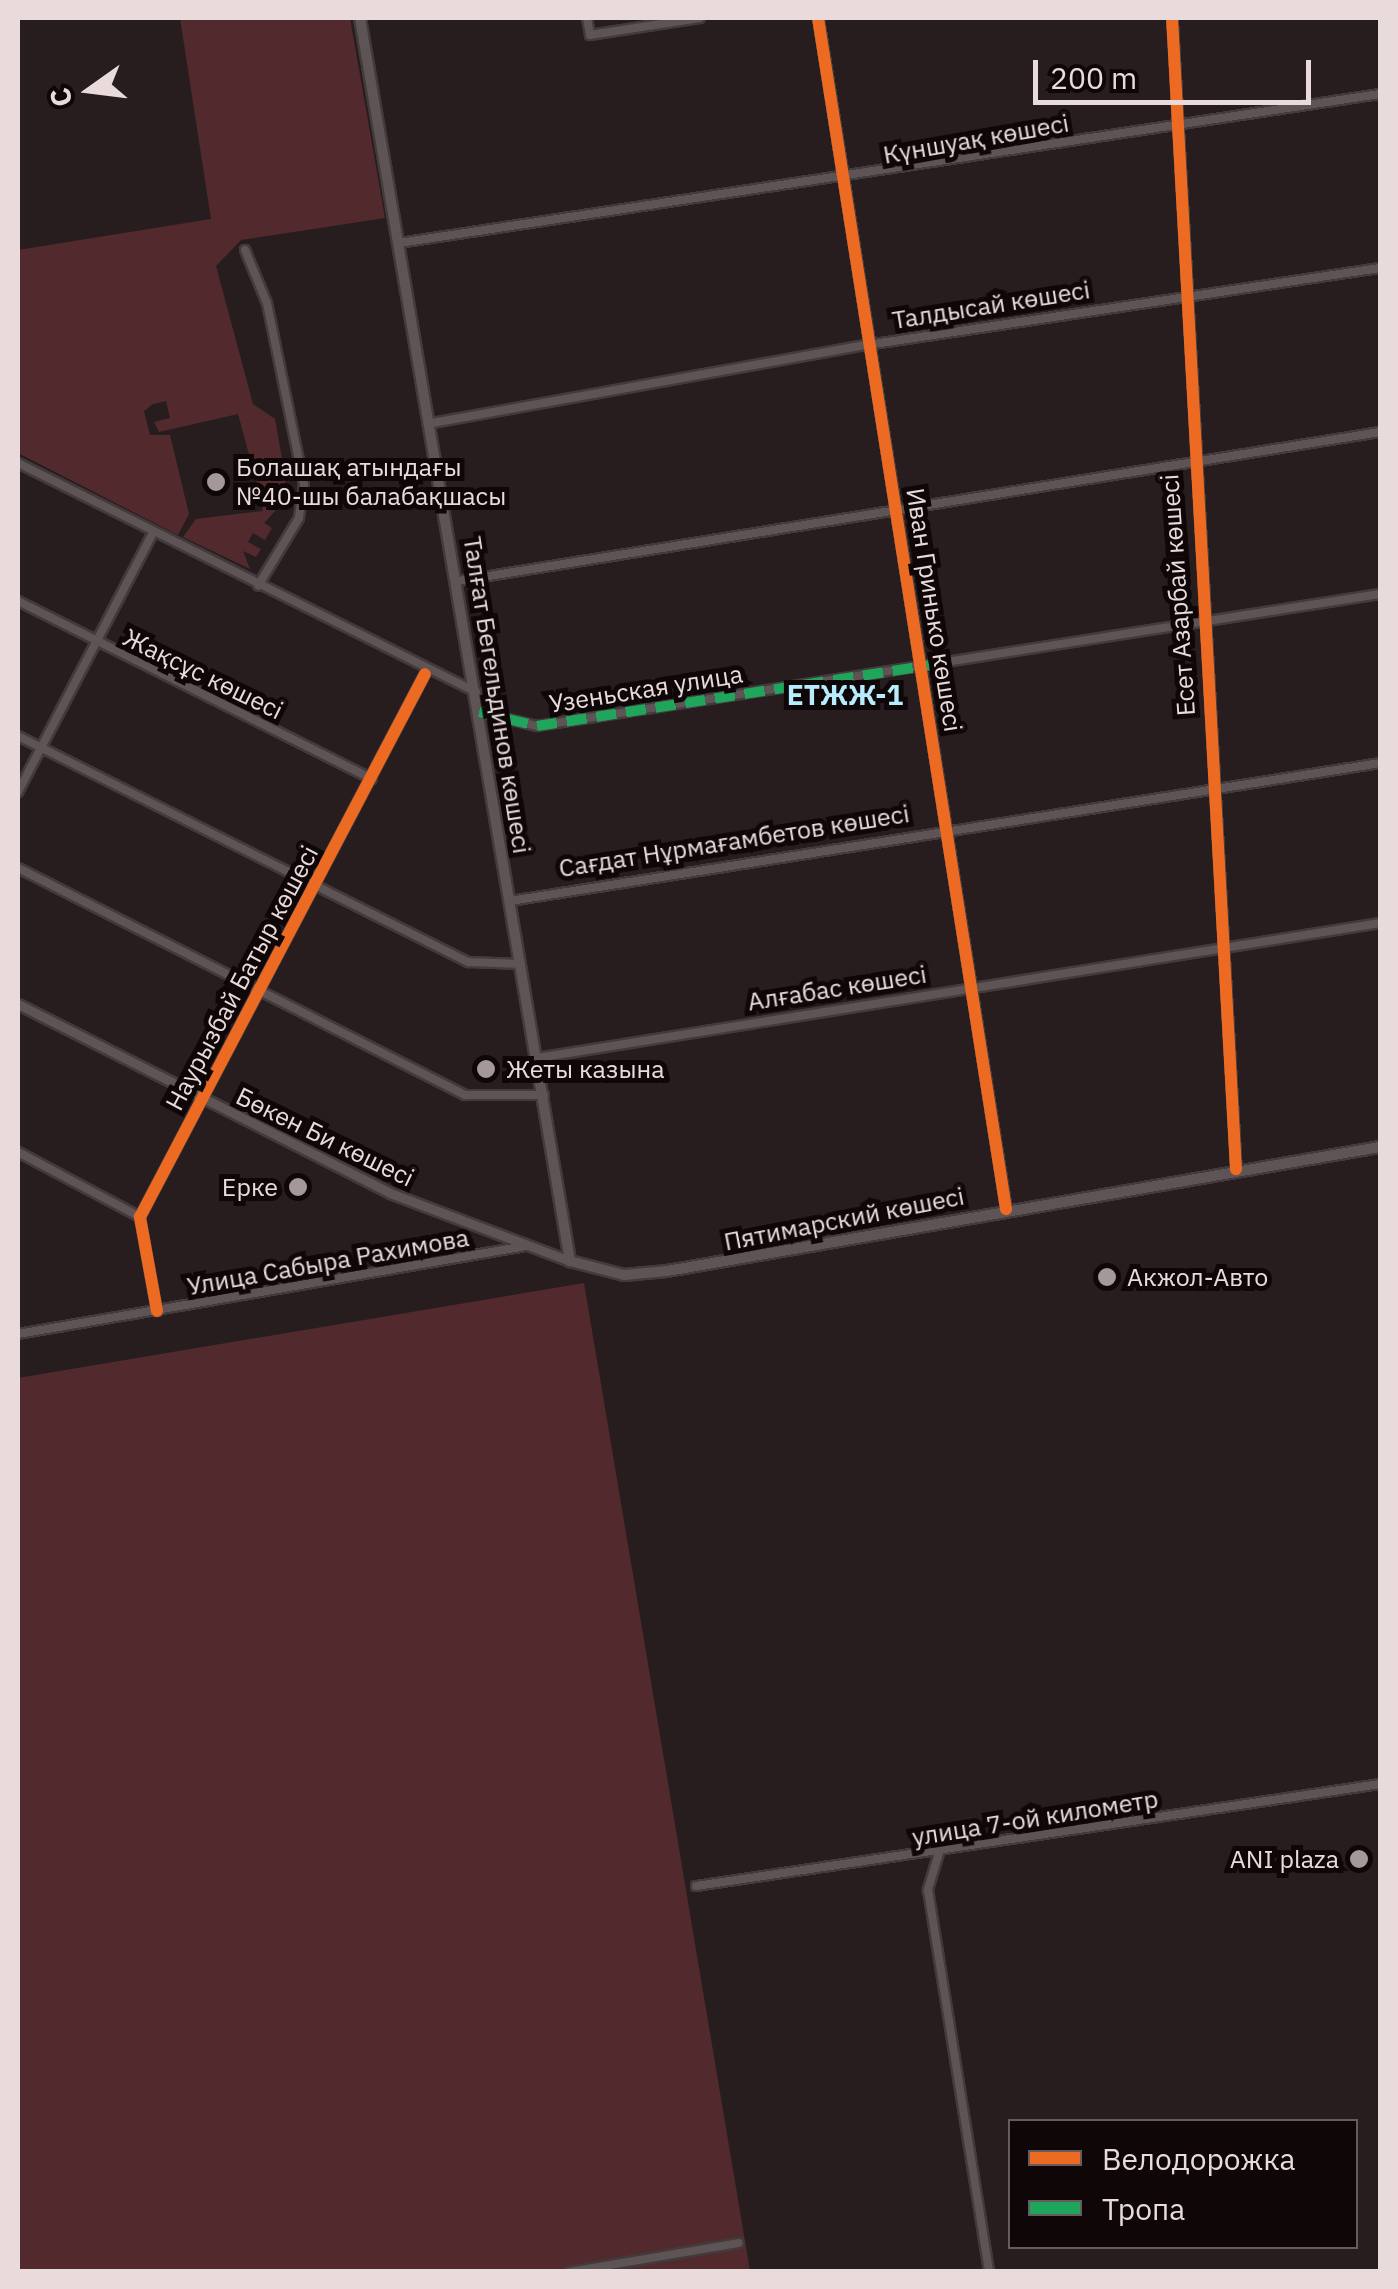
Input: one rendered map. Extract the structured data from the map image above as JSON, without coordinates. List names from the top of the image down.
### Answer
{
  "streets": {
    "main road": ["Талғат Бегельдинов көшесі", "Пятимарский көшесі"],
    "street": [
      "Күншуақ көшесі",
      "Талдысай көшесі",
      "Есет Азарбай көшесі",
      "Иван Гринько көшесі",
      "Жақсұс көшесі",
      "Узеньская улица",
      "Сағдат Нұрмағамбетов көшесі",
      "Наурызбай Батыр көшесі",
      "Алғабас көшесі",
      "Бөкен Би көшесі",
      "Улица Сабыра Рахимова",
      "улица 7-ой километр"
    ]
  },
  "crossings": [
    ["Күншуақ көшесі", "Есет Азарбай көшесі"],
    ["Күншуақ көшесі", "Иван Гринько көшесі"],
    ["Күншуақ көшесі", "Талғат Бегельдинов көшесі"],
    ["Талдысай көшесі", "Есет Азарбай көшесі"],
    ["Талдысай көшесі", "Иван Гринько көшесі"],
    ["Талдысай көшесі", "Талғат Бегельдинов көшесі"],
    ["Есет Азарбай көшесі", "Узеньская улица"],
    ["Есет Азарбай көшесі", "Сағдат Нұрмағамбетов көшесі"],
    ["Есет Азарбай көшесі", "Алғабас көшесі"],
    ["Есет Азарбай көшесі", "Пятимарский көшесі"],
    ["Иван Гринько көшесі", "Узеньская улица"],
    ["Иван Гринько көшесі", "Сағдат Нұрмағамбетов көшесі"],
    ["Иван Гринько көшесі", "Алғабас көшесі"],
    ["Иван Гринько көшесі", "Пятимарский көшесі"],
    ["Жақсұс көшесі", "Наурызбай Батыр көшесі"],
    ["Узеньская улица", "Талғат Бегельдинов көшесі"],
    ["Талғат Бегельдинов көшесі", "Сағдат Нұрмағамбетов көшесі"],
    ["Талғат Бегельдинов көшесі", "Алғабас көшесі"],
    ["Талғат Бегельдинов көшесі", "Бөкен Би көшесі"],
    ["Талғат Бегельдинов көшесі", "Пятимарский көшесі"],
    ["Наурызбай Батыр көшесі", "Бөкен Би көшесі"],
    ["Бөкен Би көшесі", "Пятимарский көшесі"],
    ["Бөкен Би көшесі", "Улица Сабыра Рахимова"]
  ],
  "districts": ["ЕТЖЖ-1"],
  "places": [
    "Болашақ атындағы №40-шы балабақшасы",
    "Жеты казына",
    "Ерке",
    "Акжол-Авто",
    "ANI plaza"
  ],
  "legend": ["Велодорожка", "Тропа"],
  "scale_bar": "200 m",
  "north": "left"
}
